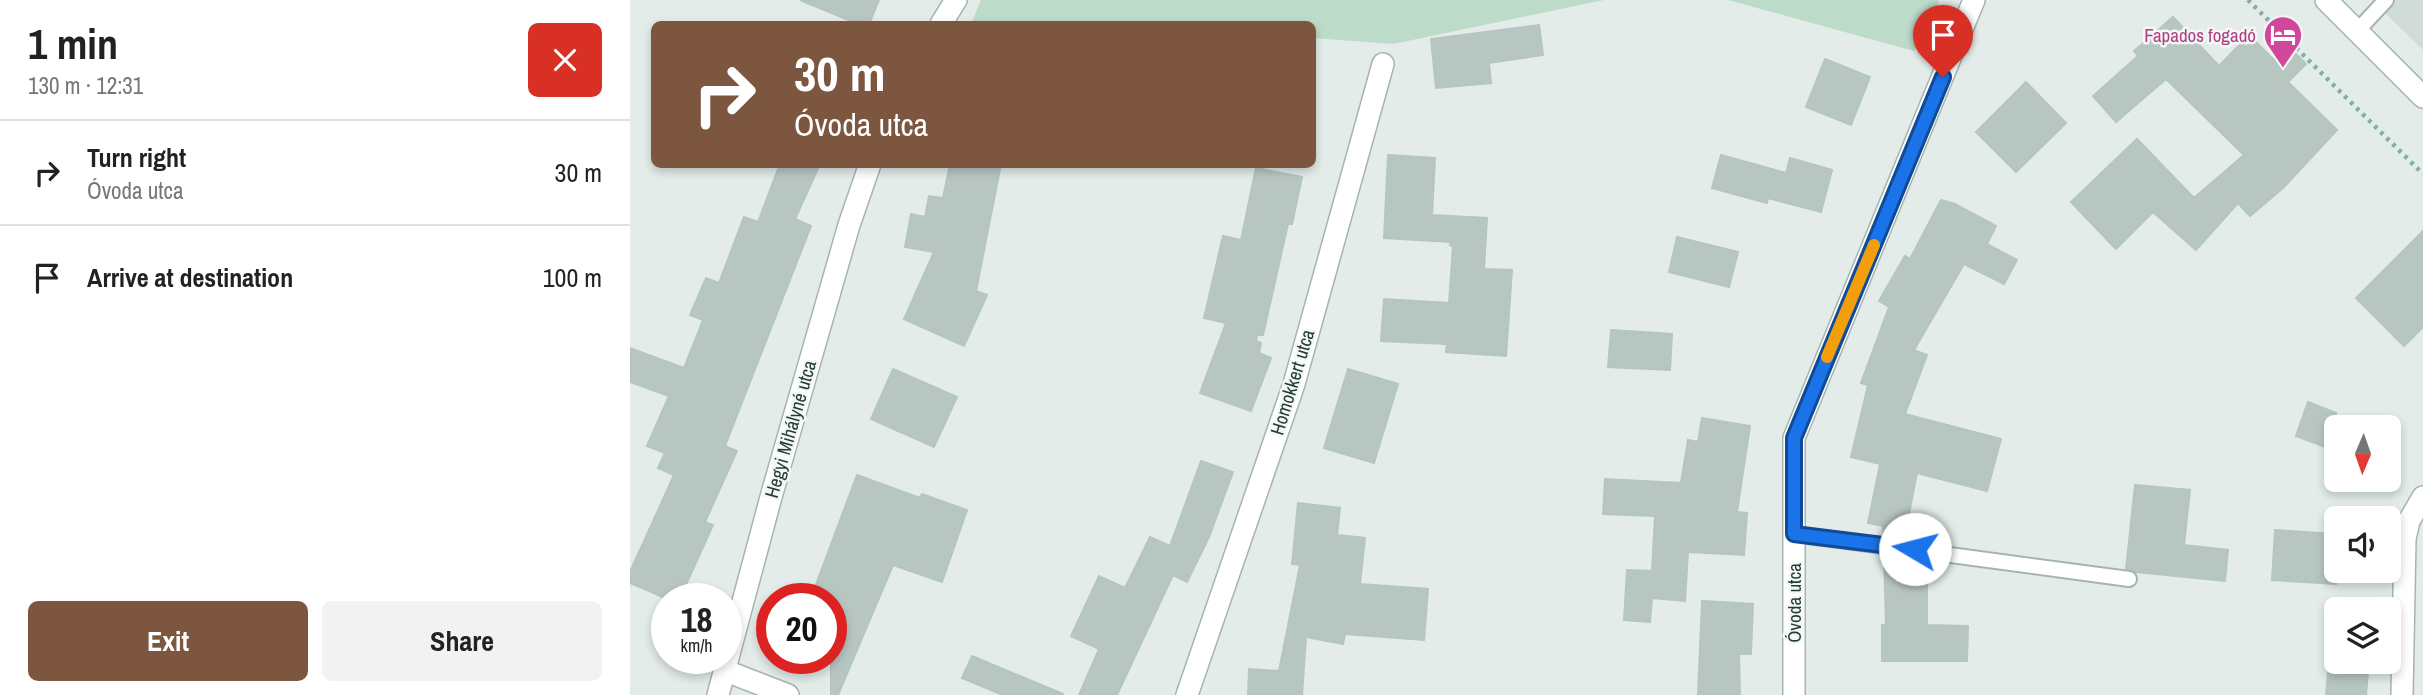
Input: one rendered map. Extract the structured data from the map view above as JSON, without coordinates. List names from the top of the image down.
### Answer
{
  "streets": {
    "street": ["Homokkert utca", "Hegyi Mihályné utca", "Óvoda utca"]
  },
  "places": {
    "hotel": ["Fapados fogadó"]
  },
  "north": "bottom",
  "page": {
    "heading": ["1 min", "130 m · 12:31"],
    "turn": ["30 m", "Óvoda utca"],
    "list": [
      {
        "name": "Turn right",
        "note": "Óvoda utca",
        "value": "30 m"
      },
      {
        "name": "Arrive at destination",
        "value": "100 m"
      }
    ],
    "speed": "18 km/h",
    "limit": "20",
    "buttons": ["Exit", "Share"]
  }
}
